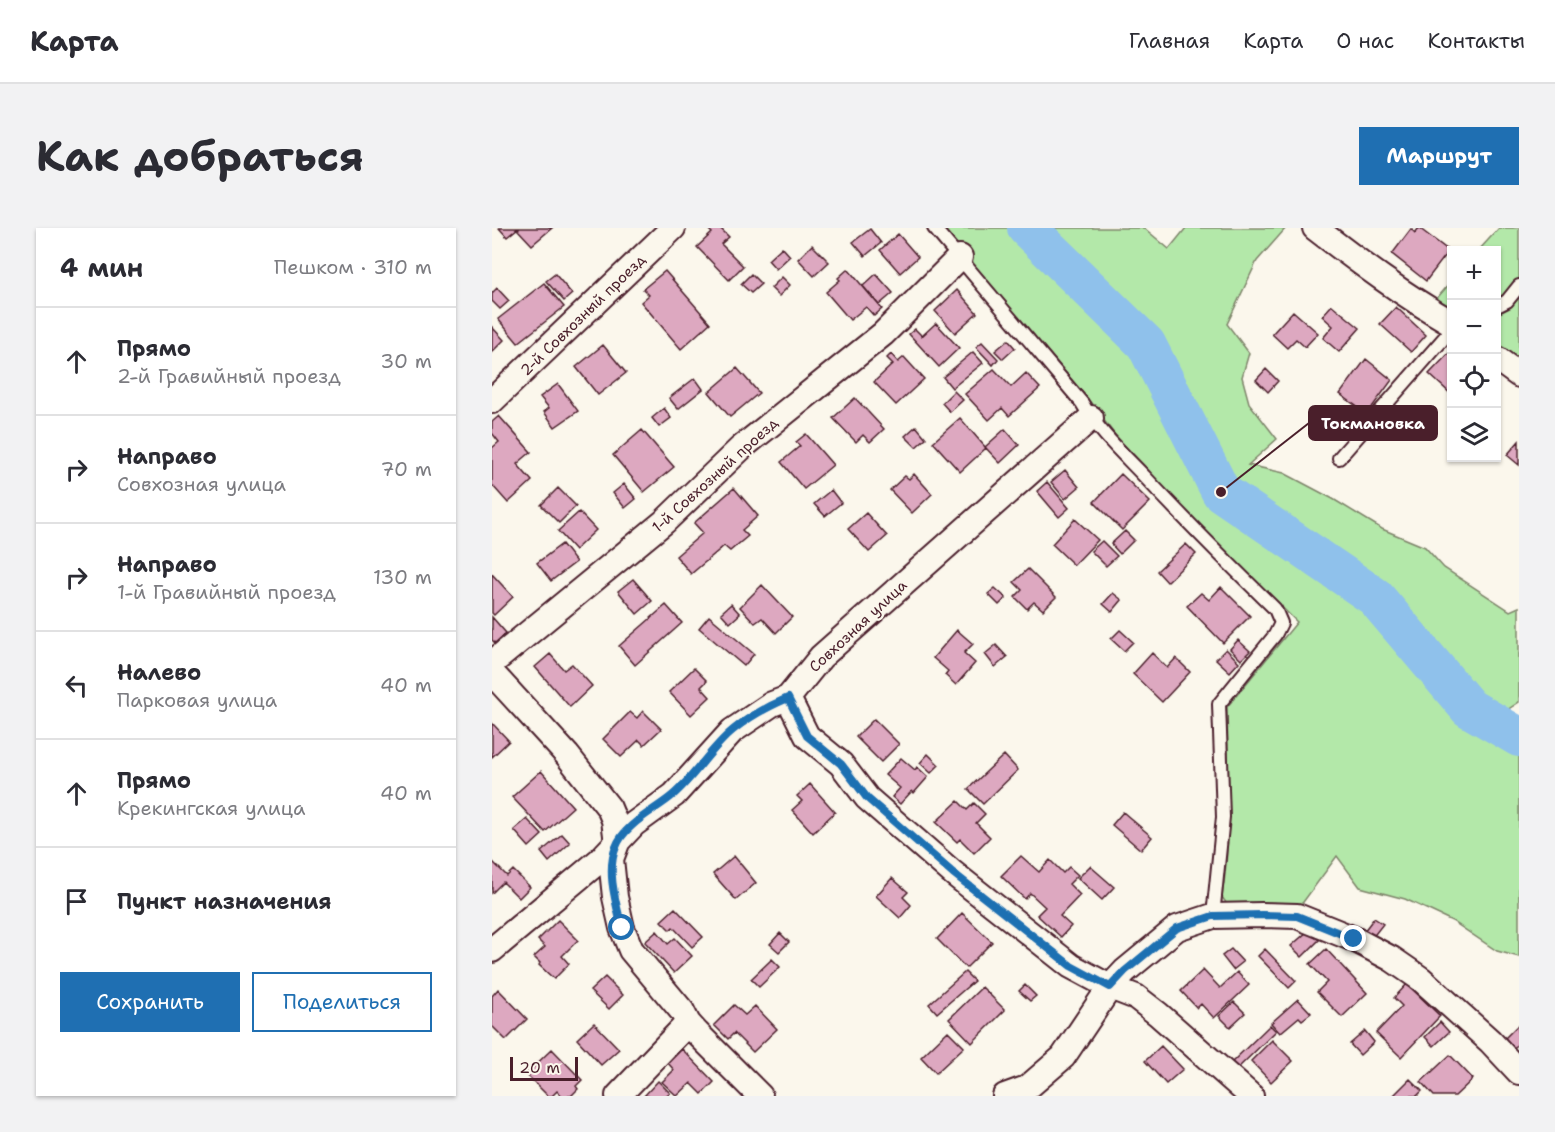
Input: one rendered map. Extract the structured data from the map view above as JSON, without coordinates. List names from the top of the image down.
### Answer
{
  "streets": {
    "street": ["2-й Совхозный проезд", "1-й Совхозный проезд", "Совхозная улица"]
  },
  "places": ["Токмановка"],
  "scale_bar": "20 m",
  "page": {
    "header": "Карта",
    "nav": [
      "Главная",
      "Карта",
      "О нас",
      "Контакты"
    ],
    "buttons": [
      "Маршрут",
      ["Сохранить", "Поделиться"]
    ],
    "title": "Как добраться",
    "heading": ["4 мин", "Пешком · 310 m"],
    "map_buttons": ["+", "−"],
    "list": [
      ["Прямо", "2-й Гравийный проезд", "30 m"],
      ["Направо", "Совхозная улица", "70 m"],
      ["Направо", "1-й Гравийный проезд", "130 m"],
      ["Налево", "Парковая улица", "40 m"],
      ["Прямо", "Крекингская улица", "40 m"],
      "Пункт назначения"
    ],
    "scale": "20 m"
  }
}
